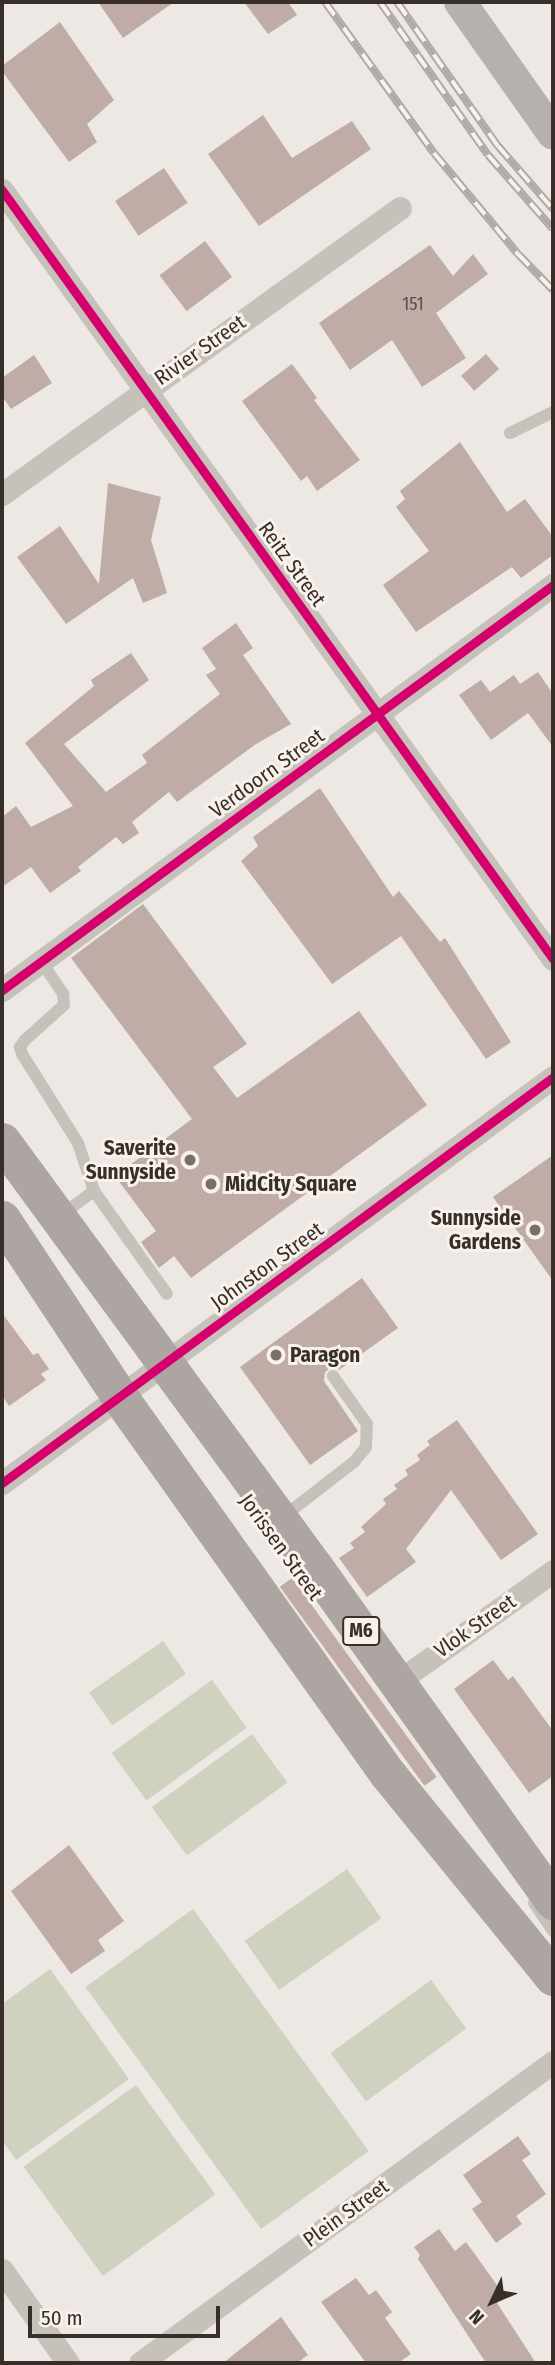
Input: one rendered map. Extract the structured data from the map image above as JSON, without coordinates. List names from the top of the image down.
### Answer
{
  "streets": {
    "main road": ["Jorissen Street", "M6"],
    "street": [
      "Rivier Street",
      "Reitz Street",
      "Verdoorn Street",
      "Johnston Street",
      "Vlok Street",
      "Plein Street"
    ]
  },
  "crossings": [
    ["Rivier Street", "Reitz Street"],
    ["Reitz Street", "Verdoorn Street"],
    ["Johnston Street", "Jorissen Street"],
    ["Jorissen Street", "Vlok Street"]
  ],
  "places": [
    "Saverite Sunnyside",
    "MidCity Square",
    "Sunnyside Gardens",
    "Paragon"
  ],
  "house_numbers": ["151"],
  "scale_bar": "50 m",
  "north": "bottom left"
}
